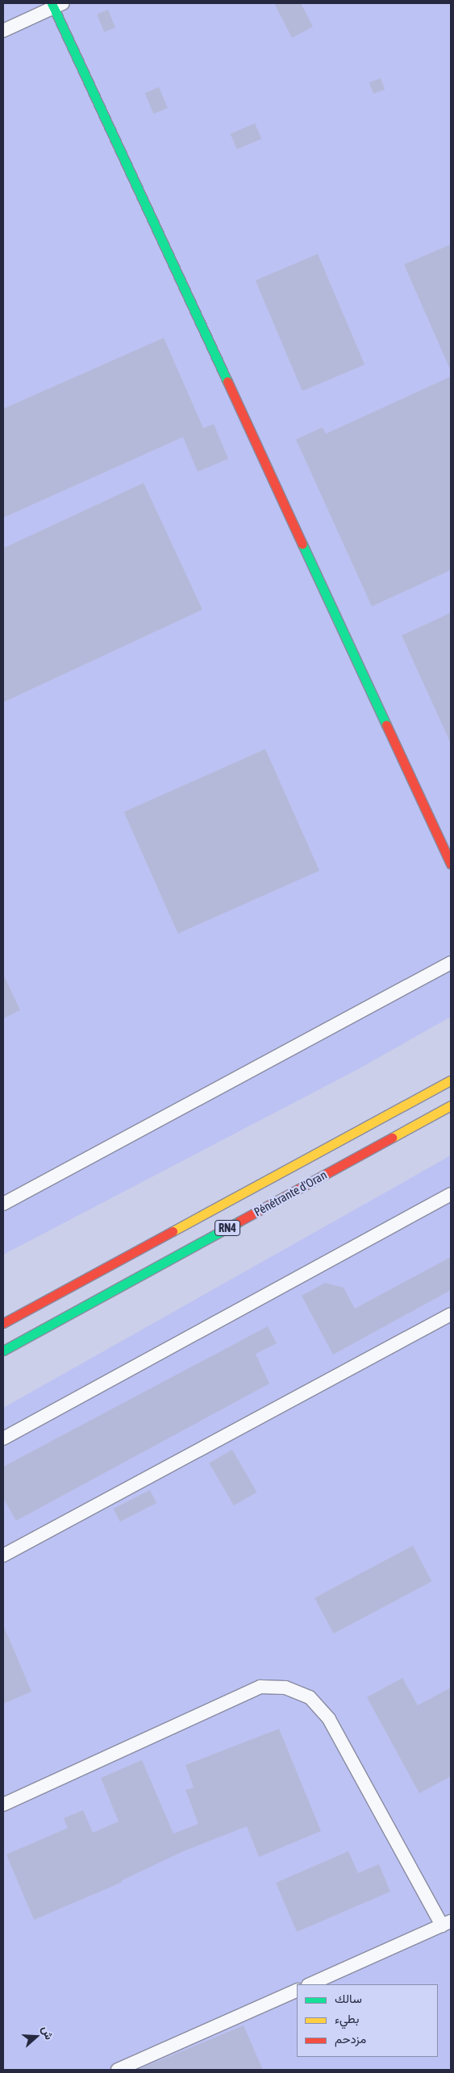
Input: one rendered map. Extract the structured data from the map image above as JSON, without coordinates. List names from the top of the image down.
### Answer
{
  "streets": {
    "main road": ["Pénétrante d'Oran", "RN4"]
  },
  "legend": ["سالك", "بطيء", "مزدحم"],
  "north": "right"
}
